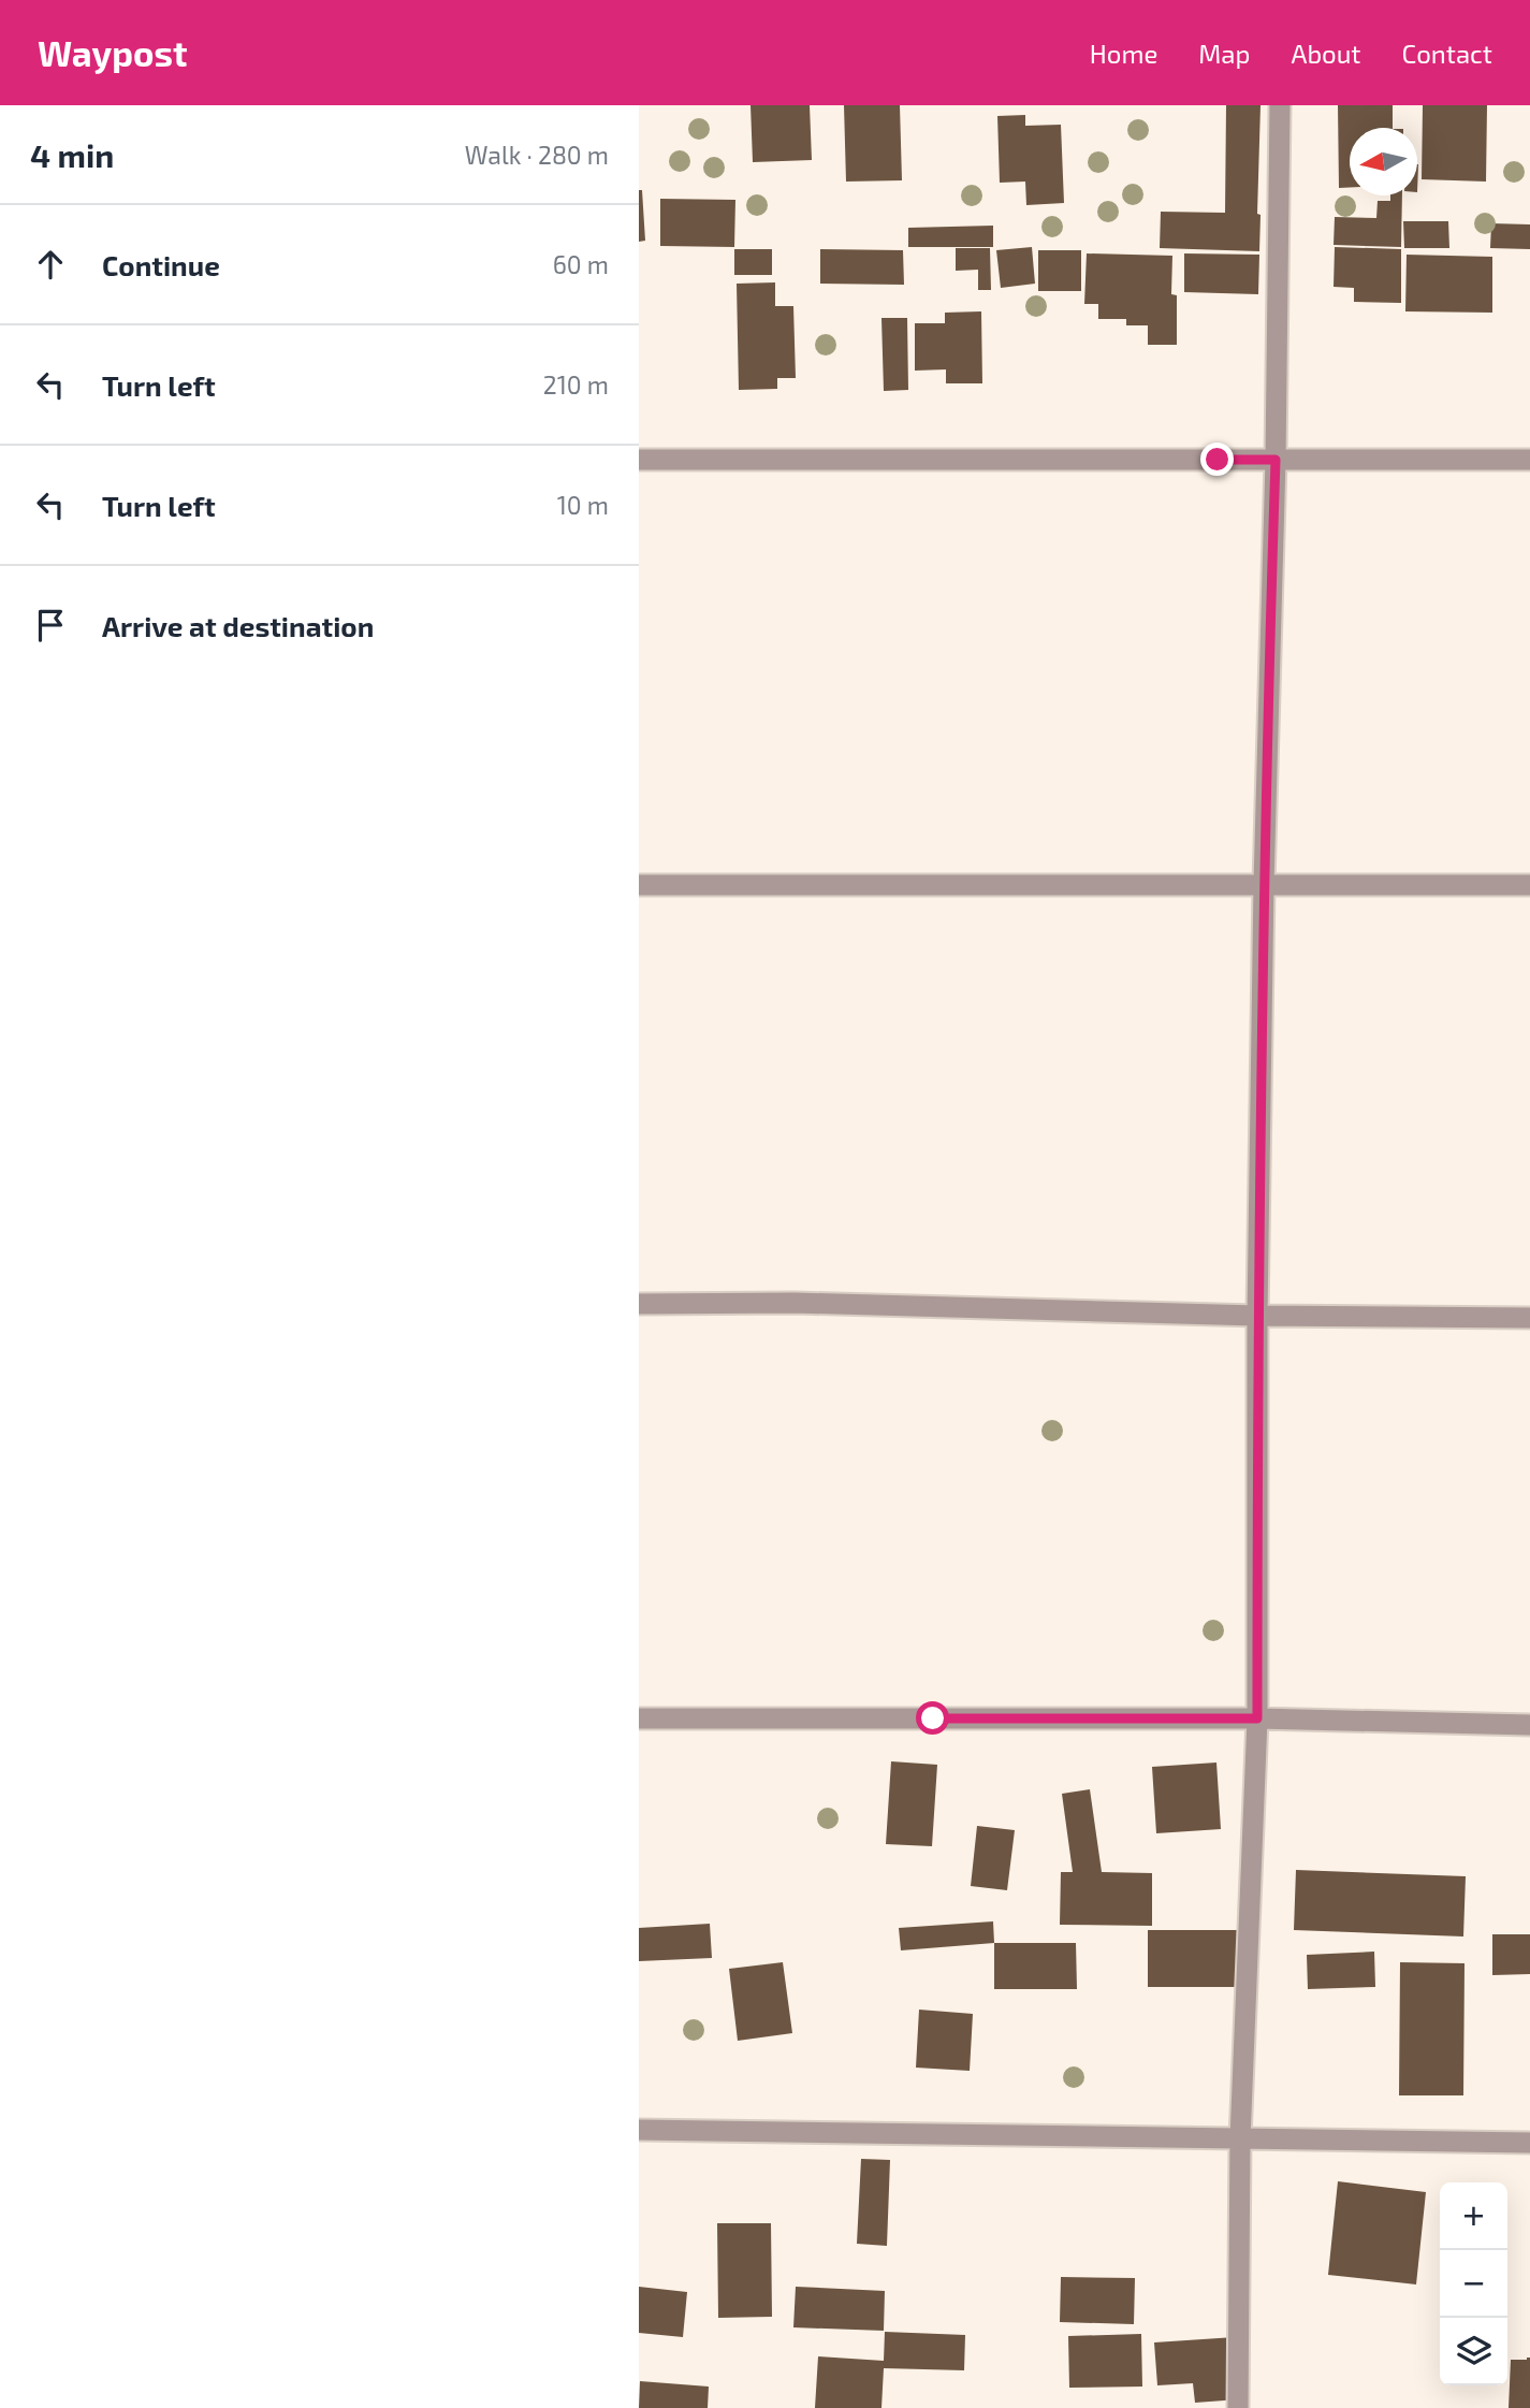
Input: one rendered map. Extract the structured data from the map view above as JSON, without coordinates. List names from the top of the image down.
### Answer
{
  "north": "left",
  "page": {
    "header": "Waypost",
    "nav": [
      "Home",
      "Map",
      "About",
      "Contact"
    ],
    "heading": ["4 min", "Walk · 280 m"],
    "list": [
      ["Continue", "60 m"],
      ["Turn left", "210 m"],
      ["Turn left", "10 m"],
      "Arrive at destination"
    ],
    "map_buttons": ["+", "−"]
  }
}
